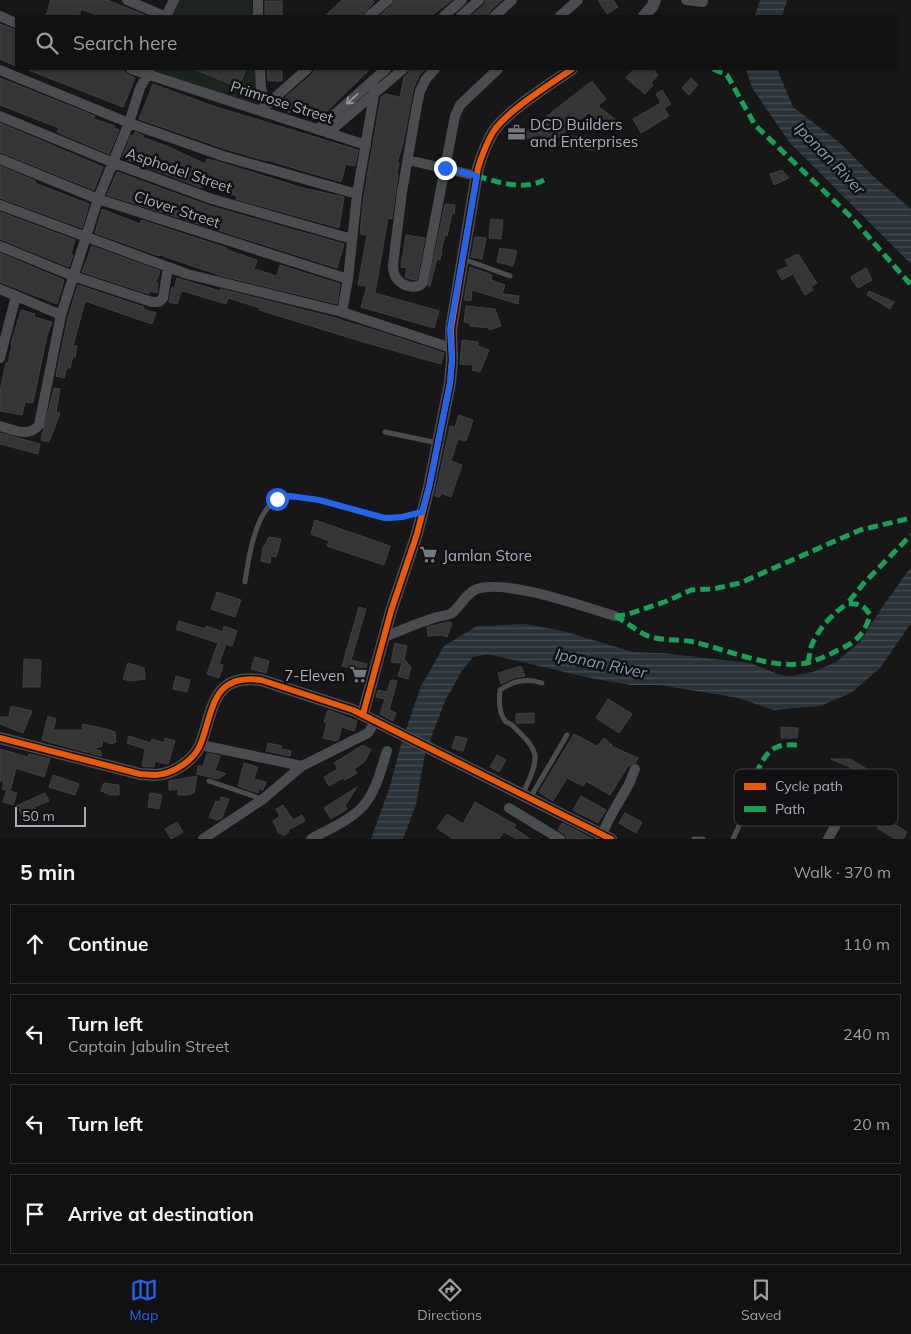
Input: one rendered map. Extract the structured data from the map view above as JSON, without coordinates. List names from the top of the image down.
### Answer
{
  "streets": {
    "street": ["Primrose Street", "Asphodel Street", "Clover Street"]
  },
  "water": ["Iponan River"],
  "places": {
    "office": ["DCD Builders and Enterprises"],
    "supermarket": ["Jamlan Store", "7-Eleven"]
  },
  "legend": ["Cycle path", "Path"],
  "scale_bar": "50 m",
  "page": {
    "search": "Search here",
    "scale": "50 m",
    "heading": ["5 min", "Walk · 370 m"],
    "list": [
      ["Continue", "110 m"],
      ["Turn left", "Captain Jabulin Street", "240 m"],
      ["Turn left", "20 m"],
      "Arrive at destination"
    ],
    "nav": ["Map", "Directions", "Saved"]
  }
}
